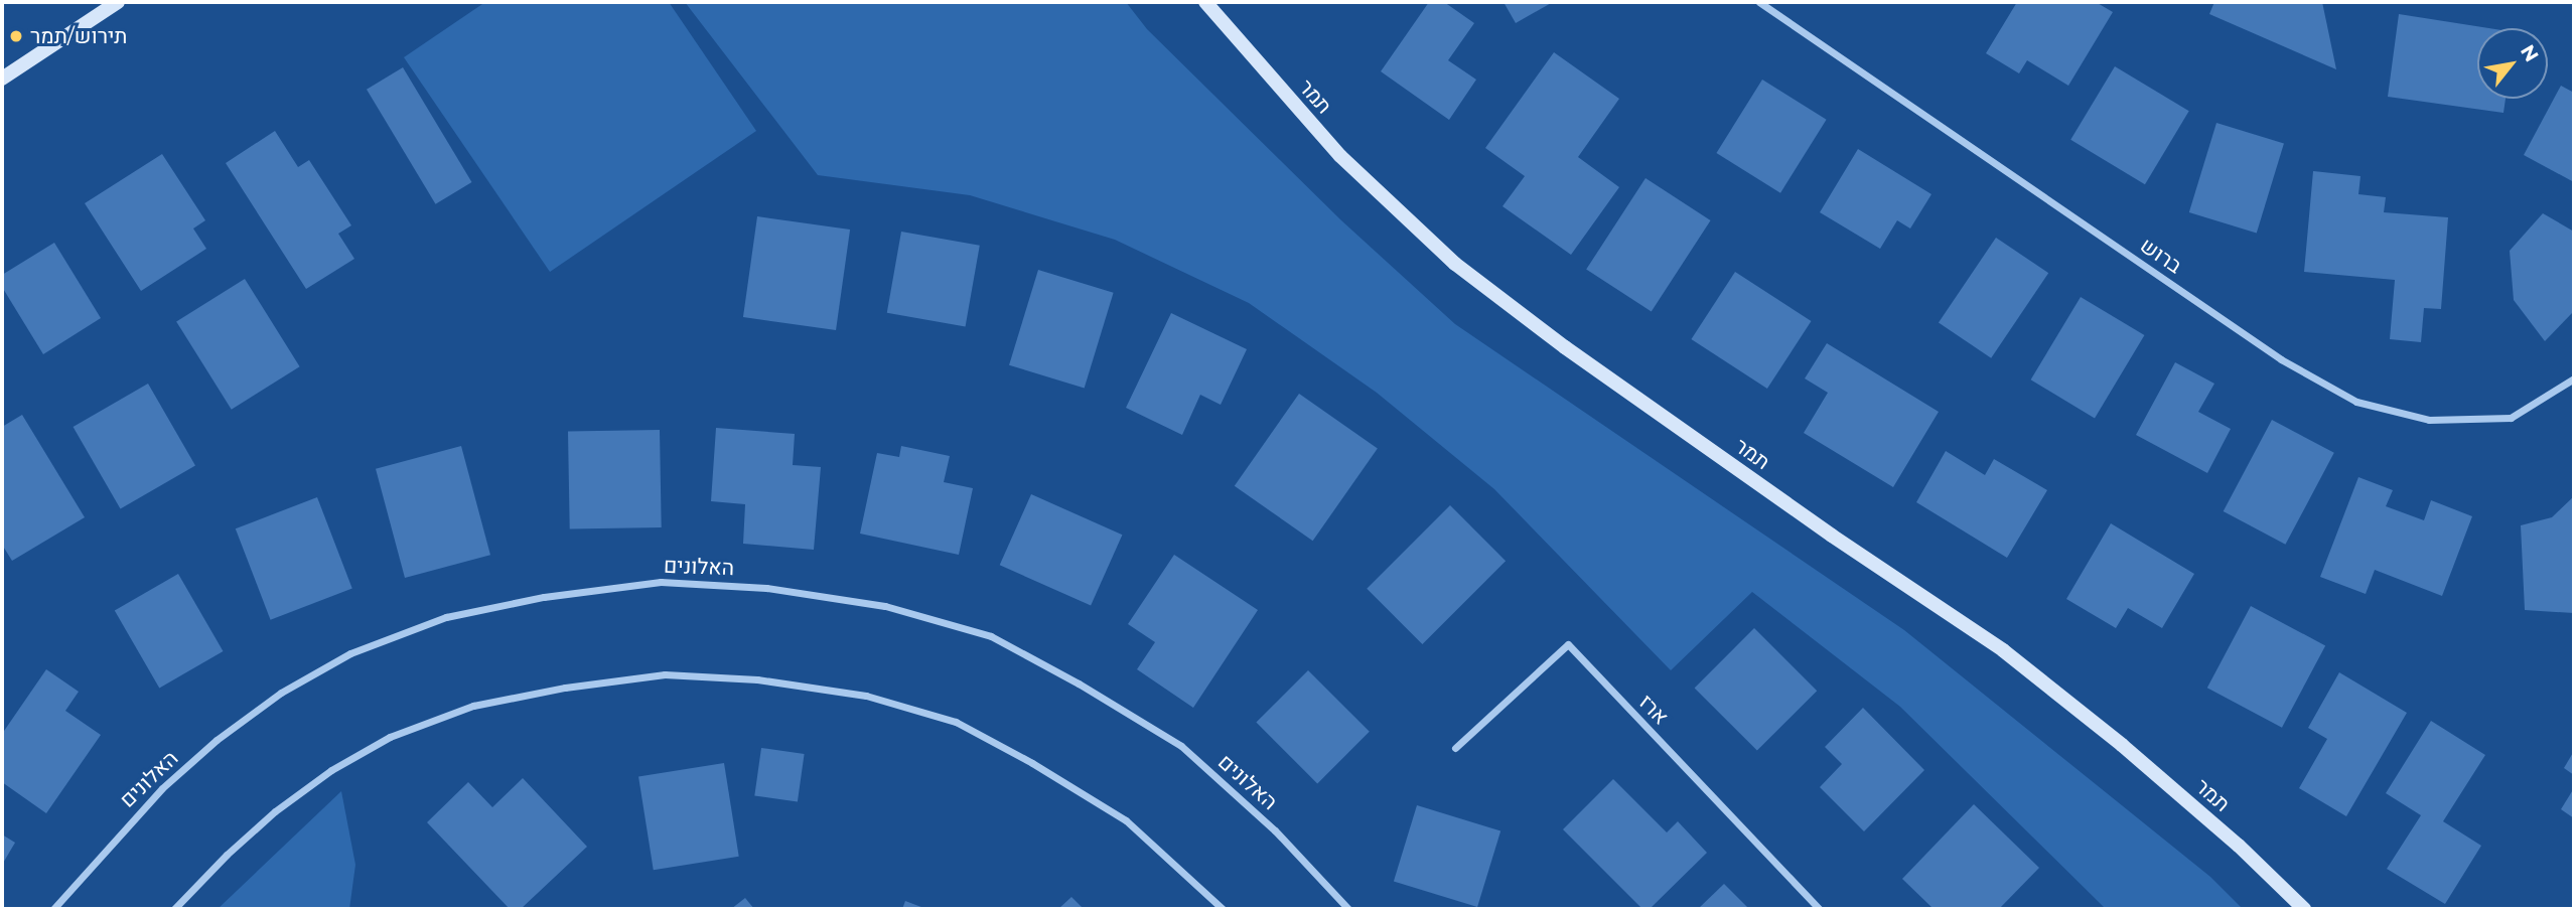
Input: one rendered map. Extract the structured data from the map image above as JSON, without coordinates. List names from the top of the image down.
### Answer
{
  "streets": {
    "street": [
      "תמר",
      "ברוש",
      "האלונים",
      "ארז"
    ]
  },
  "places": ["תירוש/תמר"],
  "north": "top right"
}
